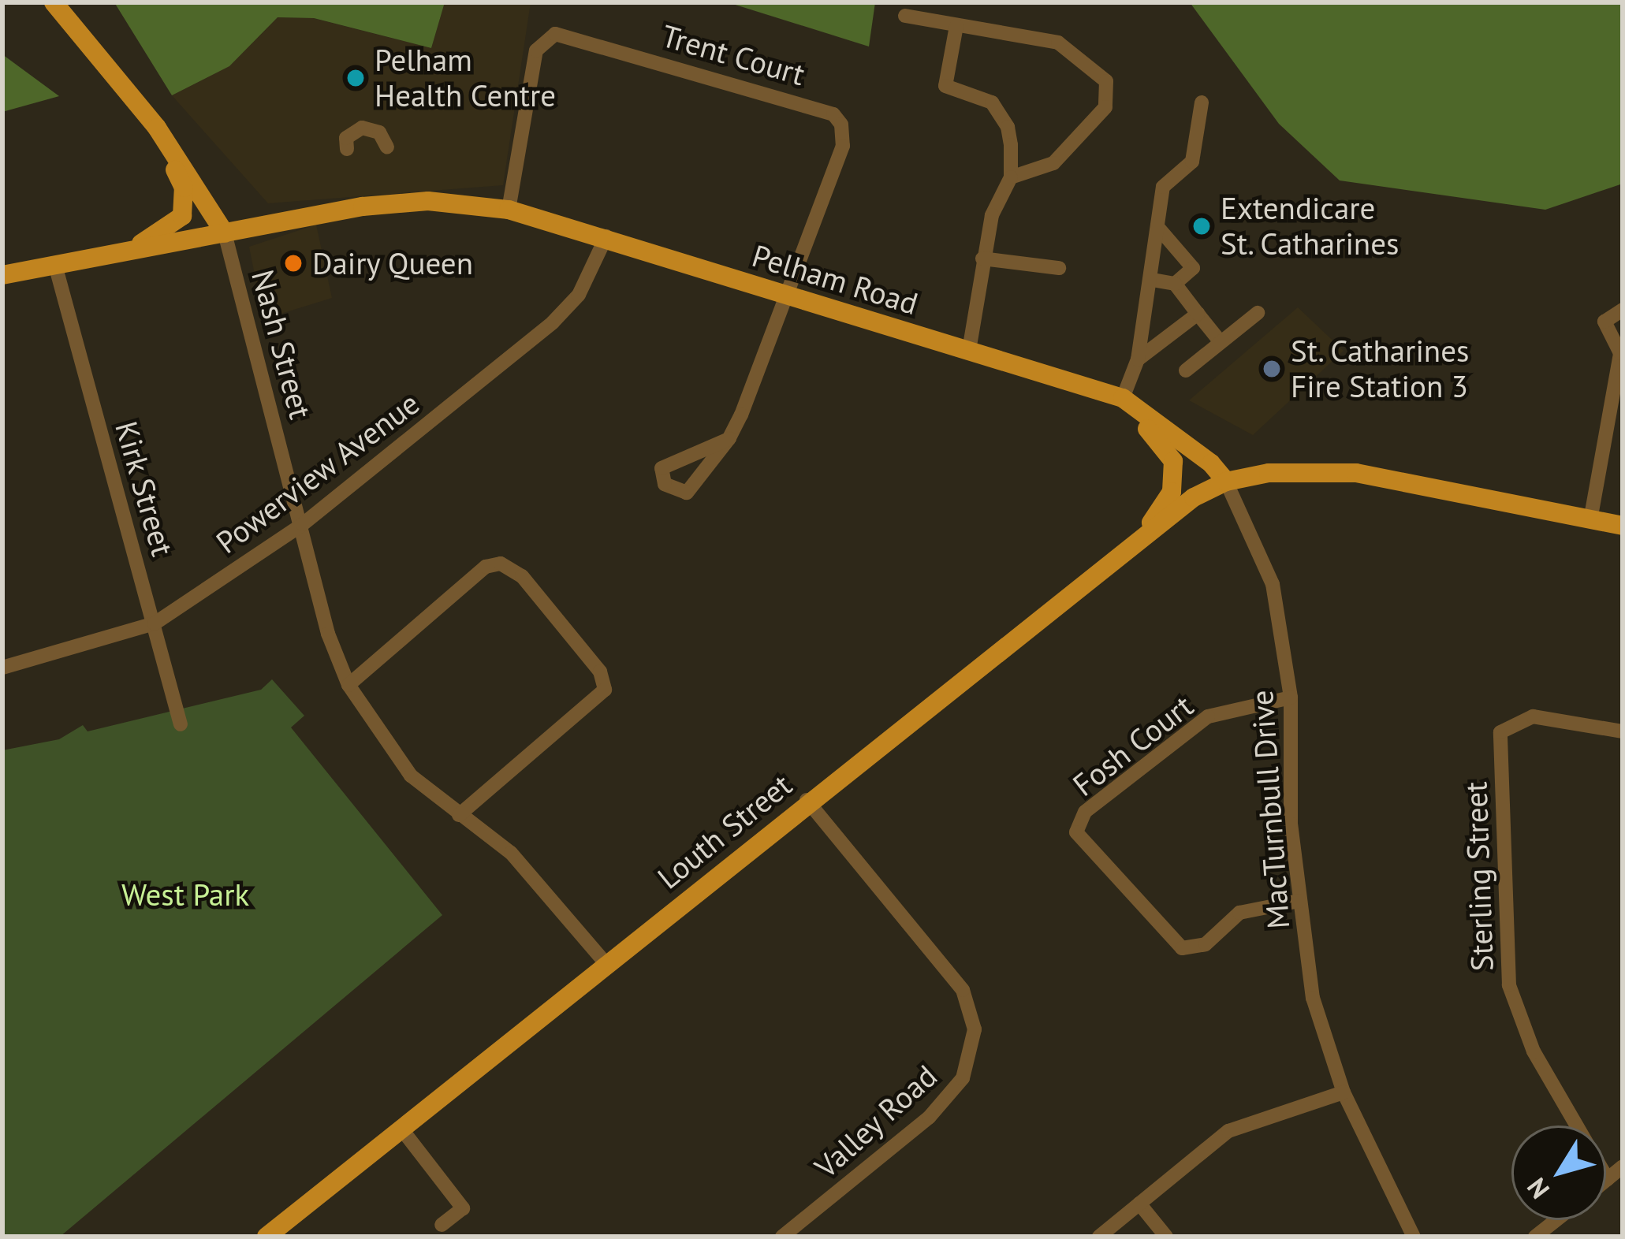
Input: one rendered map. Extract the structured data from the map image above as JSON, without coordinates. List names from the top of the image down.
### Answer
{
  "streets": {
    "main road": ["Pelham Road", "Louth Street"],
    "street": [
      "Trent Court",
      "Nash Street",
      "Powerview Avenue",
      "Kirk Street",
      "Fosh Court",
      "MacTurnbull Drive",
      "Sterling Street",
      "Valley Road"
    ]
  },
  "crossings": [
    ["Trent Court", "Pelham Road"],
    ["Pelham Road", "Nash Street"],
    ["Pelham Road", "Powerview Avenue"],
    ["Pelham Road", "Kirk Street"],
    ["Pelham Road", "MacTurnbull Drive"],
    ["Pelham Road", "Louth Street"],
    ["Nash Street", "Powerview Avenue"],
    ["Nash Street", "Louth Street"],
    ["Powerview Avenue", "Kirk Street"],
    ["Fosh Court", "MacTurnbull Drive"],
    ["MacTurnbull Drive", "Louth Street"],
    ["Louth Street", "Valley Road"]
  ],
  "parks": ["West Park"],
  "places": [
    "Pelham Health Centre",
    "Extendicare St. Catharines",
    "Dairy Queen",
    "St. Catharines Fire Station 3"
  ],
  "north": "bottom left"
}
